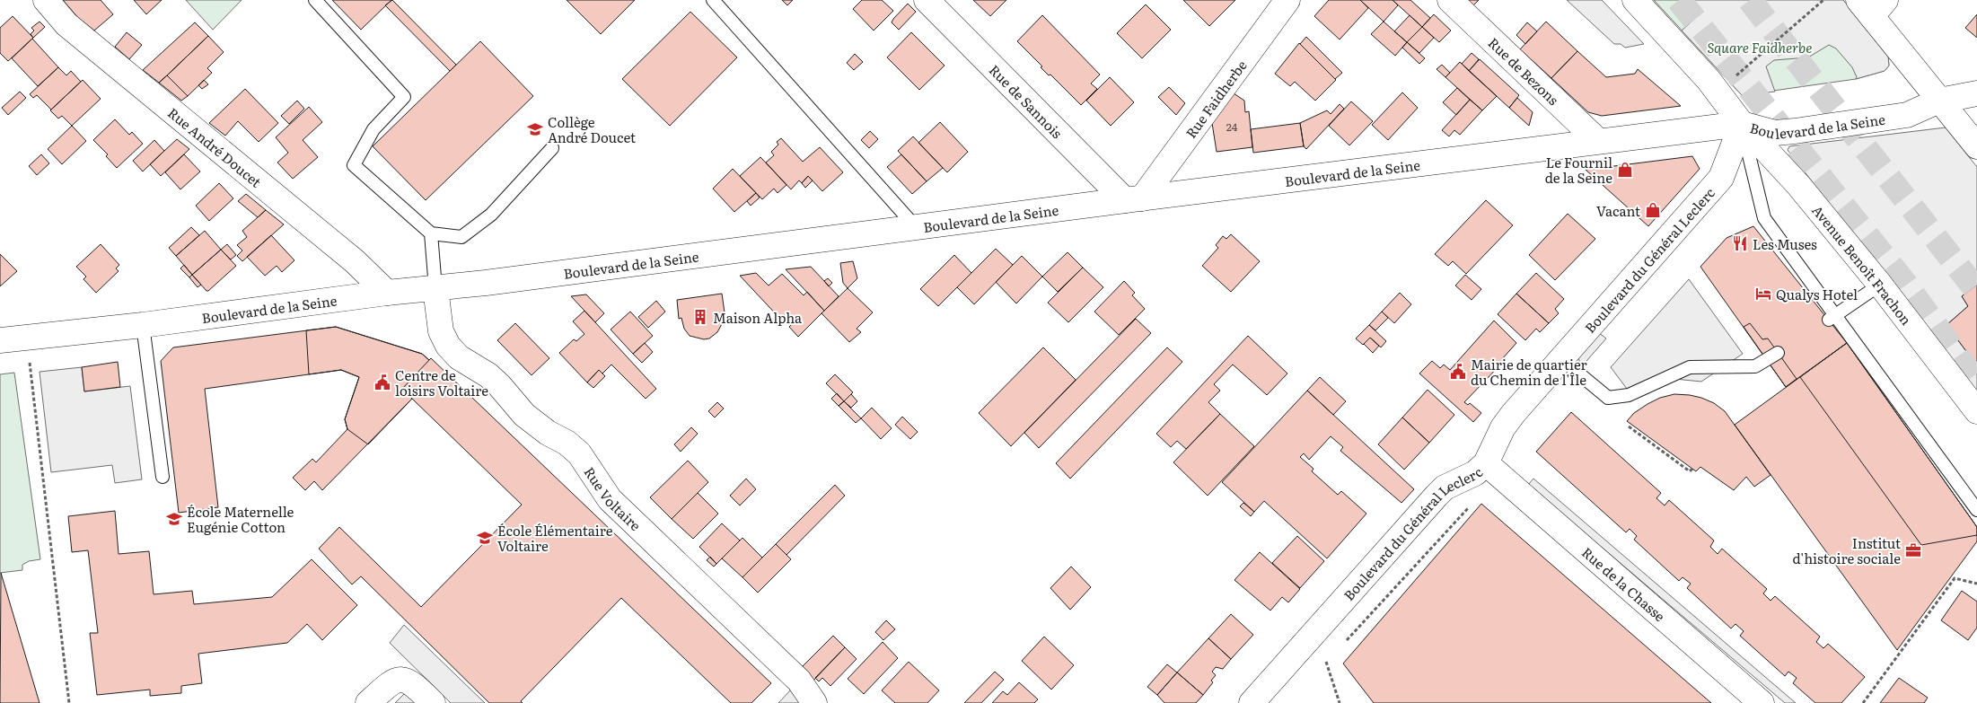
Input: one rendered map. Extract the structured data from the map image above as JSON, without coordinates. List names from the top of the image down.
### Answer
{
  "streets": {
    "street": [
      "Rue de Bezons",
      "Rue de Sannois",
      "Rue Faidherbe",
      "Boulevard de la Seine",
      "Rue André Doucet",
      "Boulevard du Général Leclerc",
      "Avenue Benoît Frachon",
      "Rue Voltaire",
      "Rue de la Chasse"
    ]
  },
  "crossings": [
    ["Rue de Bezons", "Boulevard de la Seine"],
    ["Rue de Sannois", "Rue Faidherbe"],
    ["Rue de Sannois", "Boulevard de la Seine"],
    ["Rue Faidherbe", "Boulevard de la Seine"],
    ["Boulevard de la Seine", "Rue André Doucet"],
    ["Boulevard de la Seine", "Boulevard du Général Leclerc"],
    ["Boulevard de la Seine", "Avenue Benoît Frachon"],
    ["Boulevard de la Seine", "Rue Voltaire"],
    ["Boulevard du Général Leclerc", "Avenue Benoît Frachon"],
    ["Boulevard du Général Leclerc", "Rue de la Chasse"]
  ],
  "parks": ["Square Faidherbe"],
  "places": {
    "school or university": ["Collège André Doucet", "École Maternelle Eugénie Cotton", "École Élémentaire Voltaire"],
    "shop": ["Le Fournil de la Seine", "Vacant"],
    "restaurant": ["Les Muses"],
    "hotel": ["Qualys Hotel"],
    "building": ["Maison Alpha"],
    "public building": ["Mairie de quartier du Chemin de l'Île", "Centre de loisirs Voltaire"],
    "office": ["Institut d'histoire sociale"]
  },
  "house_numbers": ["24"]
}
